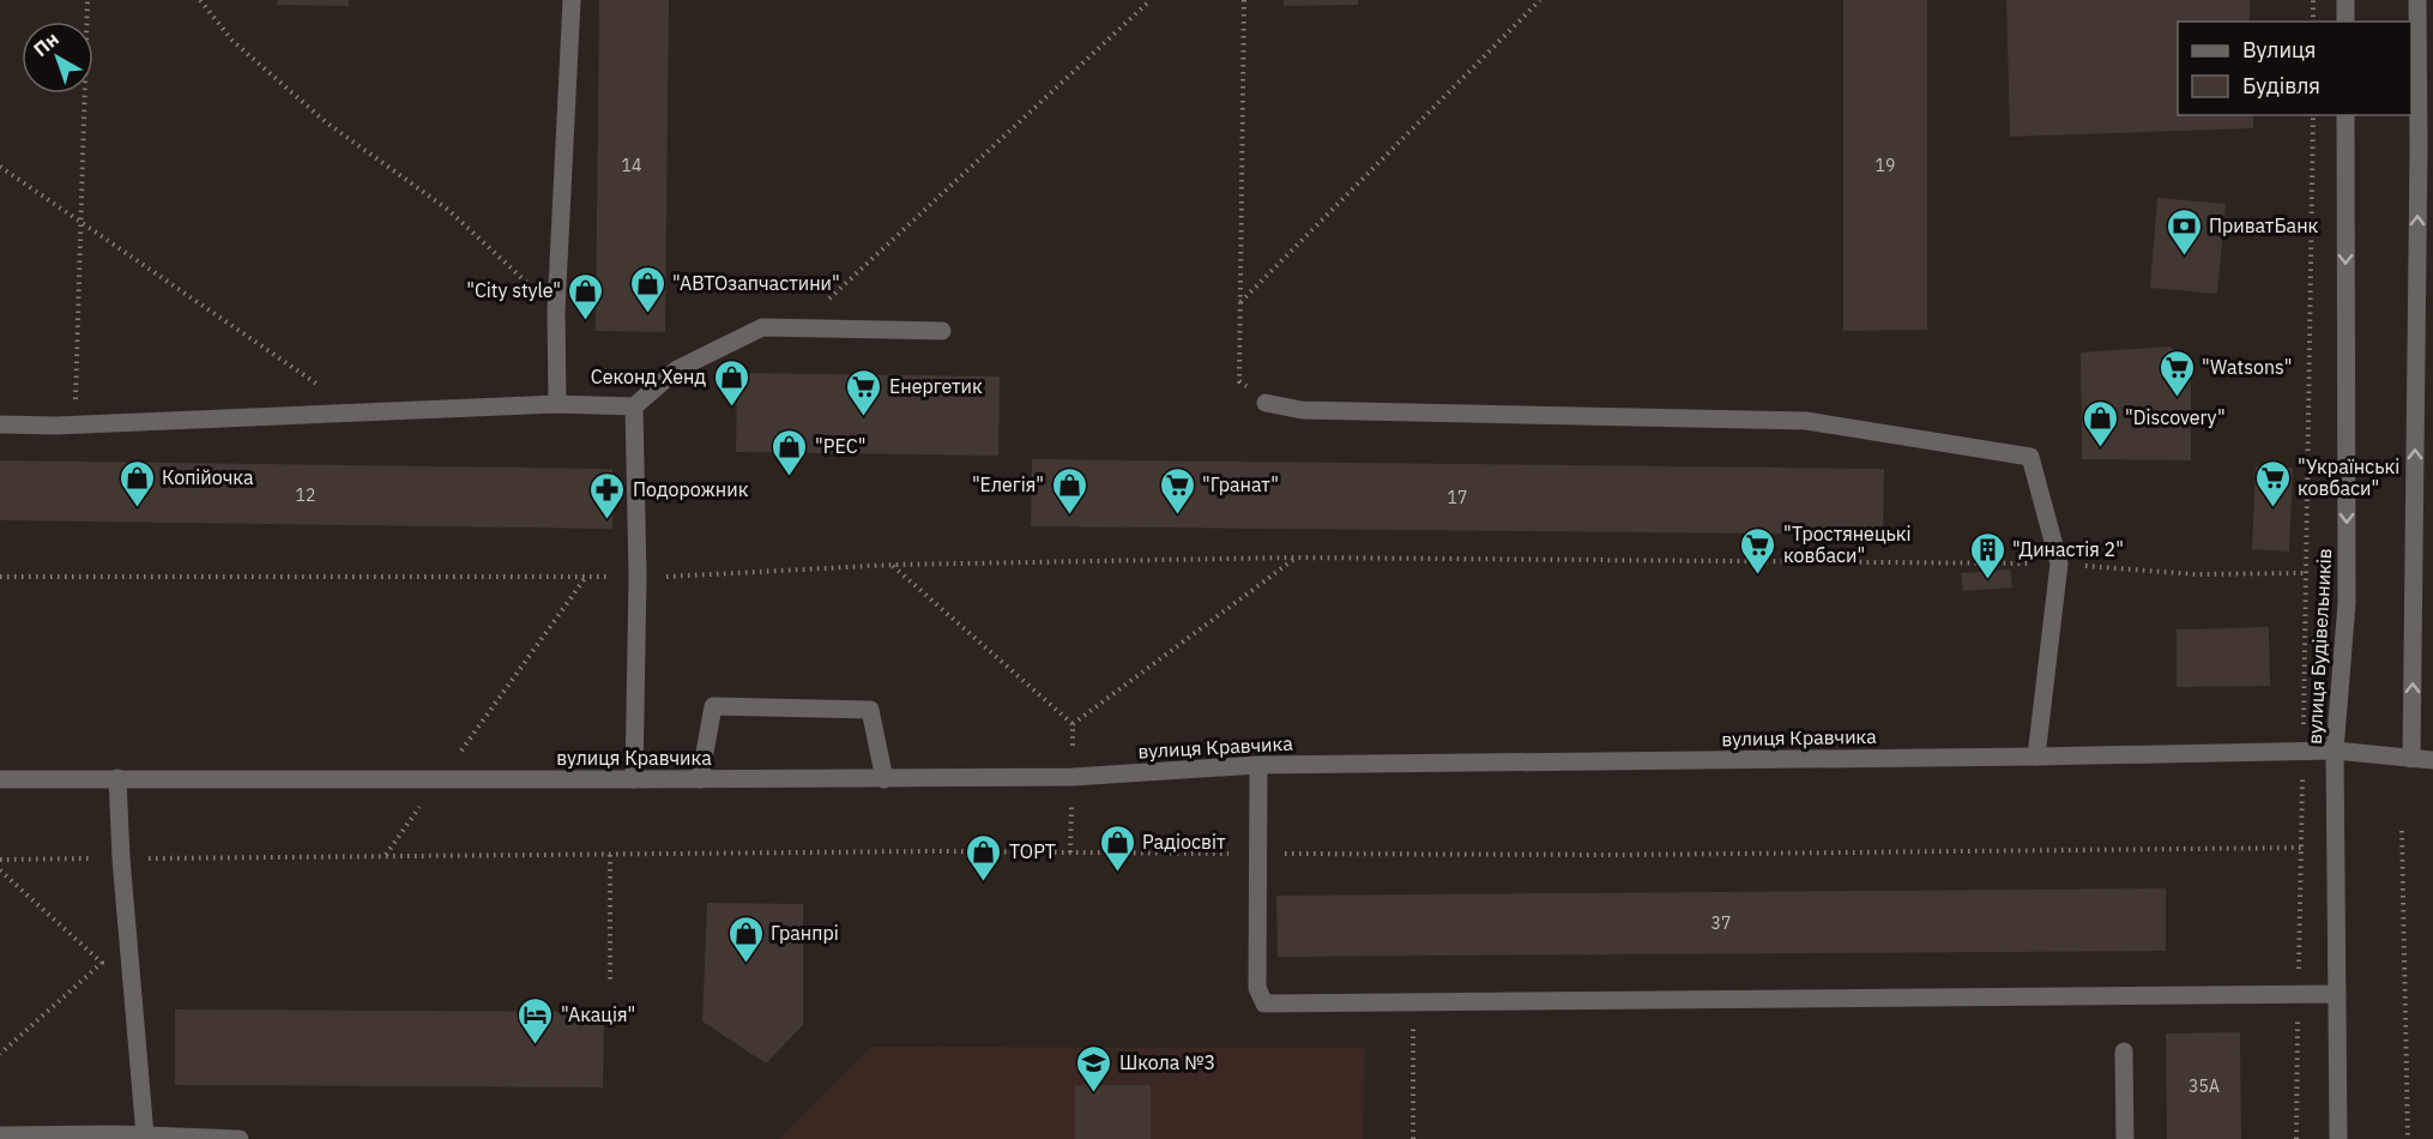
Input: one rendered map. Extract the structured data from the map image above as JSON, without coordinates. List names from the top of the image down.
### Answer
{
  "streets": {
    "street": ["вулиця Будівельників", "вулиця Кравчика"]
  },
  "crossings": [
    ["вулиця Будівельників", "вулиця Кравчика"]
  ],
  "places": {
    "bank": ["ПриватБанк"],
    "shop": [
      "\"АВТОзапчастини\"",
      "\"City style\"",
      "Секонд Хенд",
      "\"Discovery\"",
      "\"РЕС\"",
      "Копійочка",
      "\"Елегія\"",
      "Радіосвіт",
      "ТОРТ",
      "Гранпрі"
    ],
    "supermarket": [
      "\"Watsons\"",
      "Енергетик",
      "\"Українські ковбаси\"",
      "\"Гранат\"",
      "\"Тростянецькі ковбаси\""
    ],
    "pharmacy": ["Подорожник"],
    "building": ["\"Династія 2\""],
    "hotel": ["\"Акація\""],
    "school or university": ["Школа №3"]
  },
  "house_numbers": [
    "14",
    "19",
    "12",
    "17",
    "37",
    "35А"
  ],
  "legend": ["Вулиця", "Будівля"],
  "north": "top left"
}
